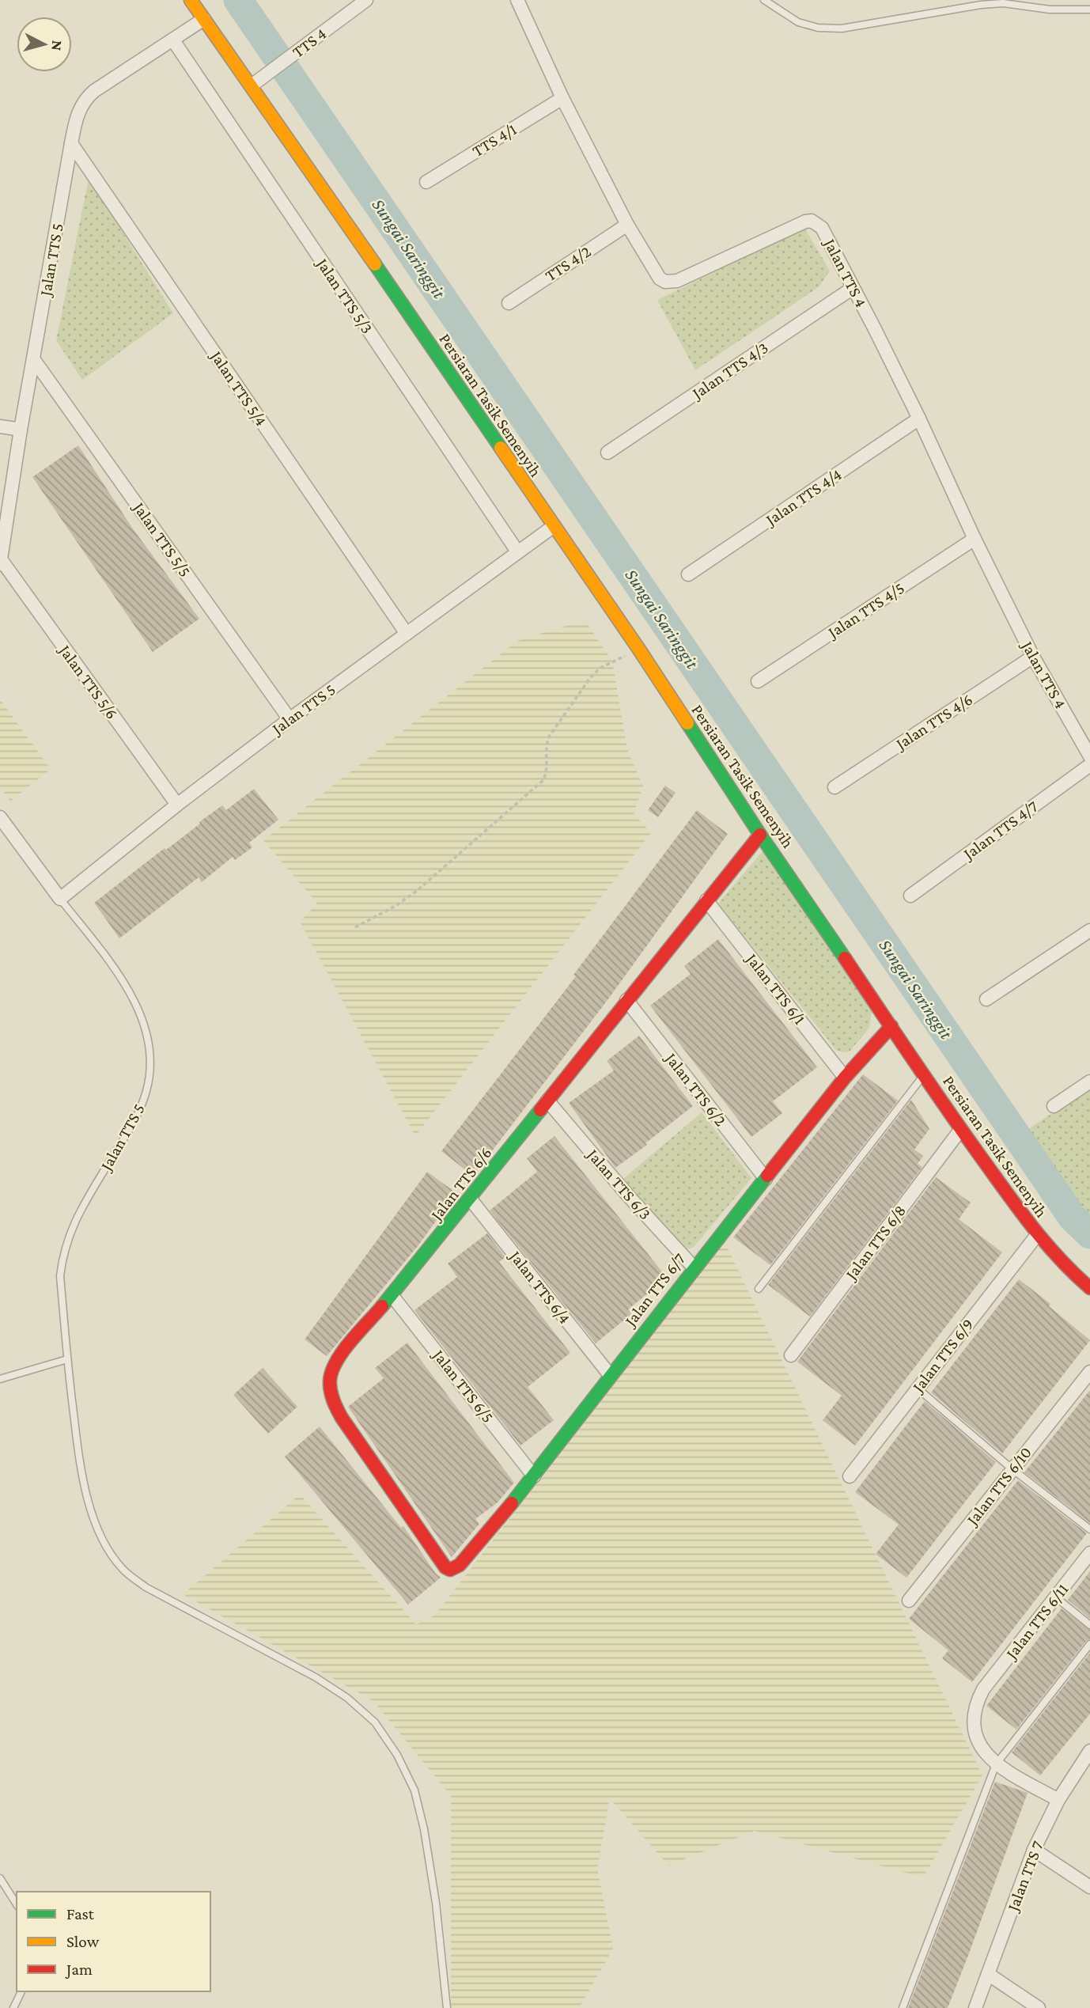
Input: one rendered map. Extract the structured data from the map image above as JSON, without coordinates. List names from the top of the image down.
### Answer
{
  "streets": {
    "street": [
      "TTS 4",
      "TTS 4/1",
      "Jalan TTS 5",
      "TTS 4/2",
      "Jalan TTS 4",
      "Jalan TTS 5/3",
      "Jalan TTS 4/3",
      "Jalan TTS 5/4",
      "Persiaran Tasik Semenyih",
      "Jalan TTS 4/4",
      "Jalan TTS 5/5",
      "Jalan TTS 4/5",
      "Jalan TTS 5/6",
      "Jalan TTS 4/6",
      "Jalan TTS 4/7",
      "Jalan TTS 6/1",
      "Jalan TTS 6/2",
      "Jalan TTS 6/6",
      "Jalan TTS 6/3",
      "Jalan TTS 6/8",
      "Jalan TTS 6/4",
      "Jalan TTS 6/7",
      "Jalan TTS 6/9",
      "Jalan TTS 6/5",
      "Jalan TTS 6/10",
      "Jalan TTS 6/11",
      "Jalan TTS 7"
    ]
  },
  "crossings": [
    ["TTS 4", "Persiaran Tasik Semenyih"],
    ["TTS 4/1", "Jalan TTS 4"],
    ["Jalan TTS 5", "Jalan TTS 5/3"],
    ["Jalan TTS 5", "Jalan TTS 5/4"],
    ["Jalan TTS 5", "Persiaran Tasik Semenyih"],
    ["Jalan TTS 5", "Jalan TTS 5/5"],
    ["Jalan TTS 5", "Jalan TTS 5/6"],
    ["TTS 4/2", "Jalan TTS 4"],
    ["Jalan TTS 4", "Jalan TTS 4/3"],
    ["Jalan TTS 4", "Jalan TTS 4/4"],
    ["Jalan TTS 4", "Jalan TTS 4/5"],
    ["Jalan TTS 4", "Jalan TTS 4/6"],
    ["Persiaran Tasik Semenyih", "Jalan TTS 6/6"],
    ["Persiaran Tasik Semenyih", "Jalan TTS 6/8"],
    ["Persiaran Tasik Semenyih", "Jalan TTS 6/7"],
    ["Persiaran Tasik Semenyih", "Jalan TTS 6/9"],
    ["Jalan TTS 6/1", "Jalan TTS 6/6"],
    ["Jalan TTS 6/1", "Jalan TTS 6/7"],
    ["Jalan TTS 6/2", "Jalan TTS 6/6"],
    ["Jalan TTS 6/2", "Jalan TTS 6/7"],
    ["Jalan TTS 6/6", "Jalan TTS 6/3"],
    ["Jalan TTS 6/6", "Jalan TTS 6/4"],
    ["Jalan TTS 6/6", "Jalan TTS 6/7"],
    ["Jalan TTS 6/6", "Jalan TTS 6/5"],
    ["Jalan TTS 6/3", "Jalan TTS 6/7"],
    ["Jalan TTS 6/4", "Jalan TTS 6/7"],
    ["Jalan TTS 6/7", "Jalan TTS 6/5"]
  ],
  "water": ["Sungai Saringgit"],
  "legend": ["Fast", "Slow", "Jam"],
  "north": "right"
}
